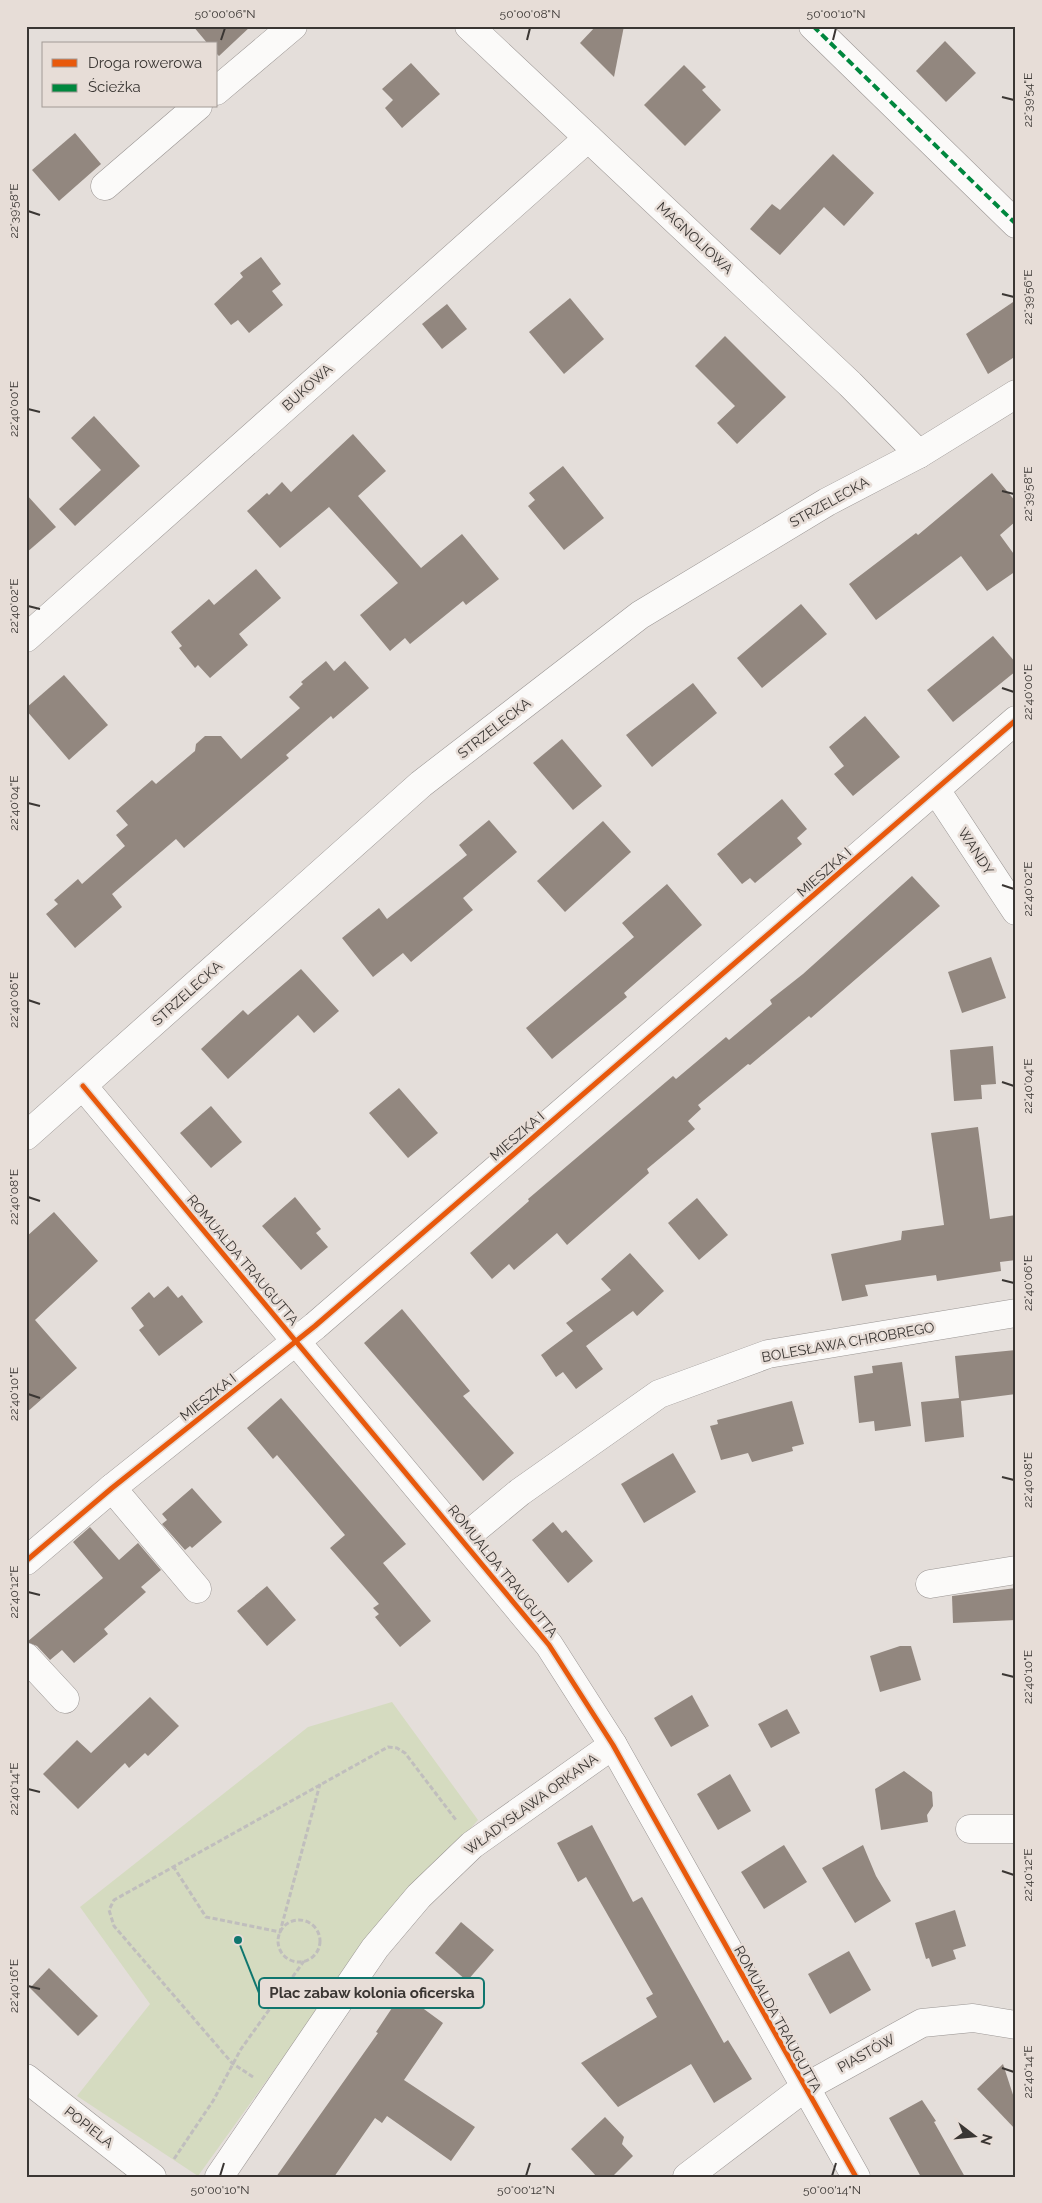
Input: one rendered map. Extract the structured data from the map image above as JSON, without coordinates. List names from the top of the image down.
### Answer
{
  "streets": {
    "street": [
      "MAGNOLIOWA",
      "BUKOWA",
      "STRZELECKA",
      "WANDY",
      "MIESZKA I",
      "ROMUALDA TRAUGUTTA",
      "BOLESŁAWA CHROBREGO",
      "WŁADYSŁAWA ORKANA",
      "PIASTÓW",
      "POPIELA"
    ]
  },
  "crossings": [
    ["MAGNOLIOWA", "BUKOWA"],
    ["MAGNOLIOWA", "STRZELECKA"],
    ["STRZELECKA", "ROMUALDA TRAUGUTTA"],
    ["WANDY", "MIESZKA I"],
    ["MIESZKA I", "ROMUALDA TRAUGUTTA"],
    ["ROMUALDA TRAUGUTTA", "BOLESŁAWA CHROBREGO"],
    ["ROMUALDA TRAUGUTTA", "WŁADYSŁAWA ORKANA"],
    ["ROMUALDA TRAUGUTTA", "PIASTÓW"]
  ],
  "places": ["Plac zabaw kolonia oficerska"],
  "legend": ["Droga rowerowa", "Ścieżka"],
  "north": "right",
  "coordinates": [
    "50°00'06\"N",
    "50°00'08\"N",
    "50°00'10\"N",
    "22°39'54\"E",
    "22°39'58\"E",
    "22°39'56\"E",
    "22°40'00\"E",
    "22°40'02\"E",
    "22°40'04\"E",
    "22°40'06\"E",
    "22°40'08\"E",
    "22°40'10\"E",
    "22°40'12\"E",
    "22°40'14\"E",
    "22°40'16\"E",
    "50°00'12\"N",
    "50°00'14\"N"
  ]
}
